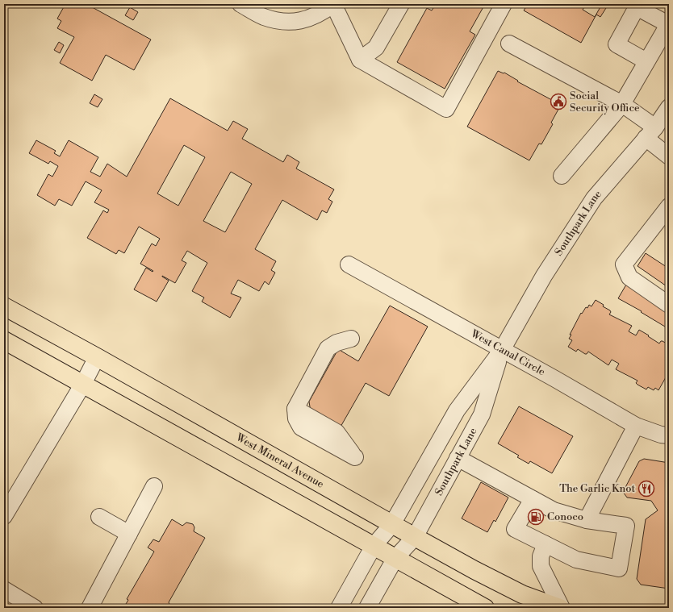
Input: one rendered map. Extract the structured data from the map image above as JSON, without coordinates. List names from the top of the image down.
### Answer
{
  "streets": {
    "main road": ["West Mineral Avenue"],
    "street": ["Southpark Lane", "West Canal Circle"]
  },
  "crossings": [
    ["Southpark Lane", "West Canal Circle"],
    ["Southpark Lane", "West Mineral Avenue"]
  ],
  "places": {
    "public building": ["Social Security Office"],
    "restaurant": ["The Garlic Knot"],
    "fuel station": ["Conoco"]
  }
}
